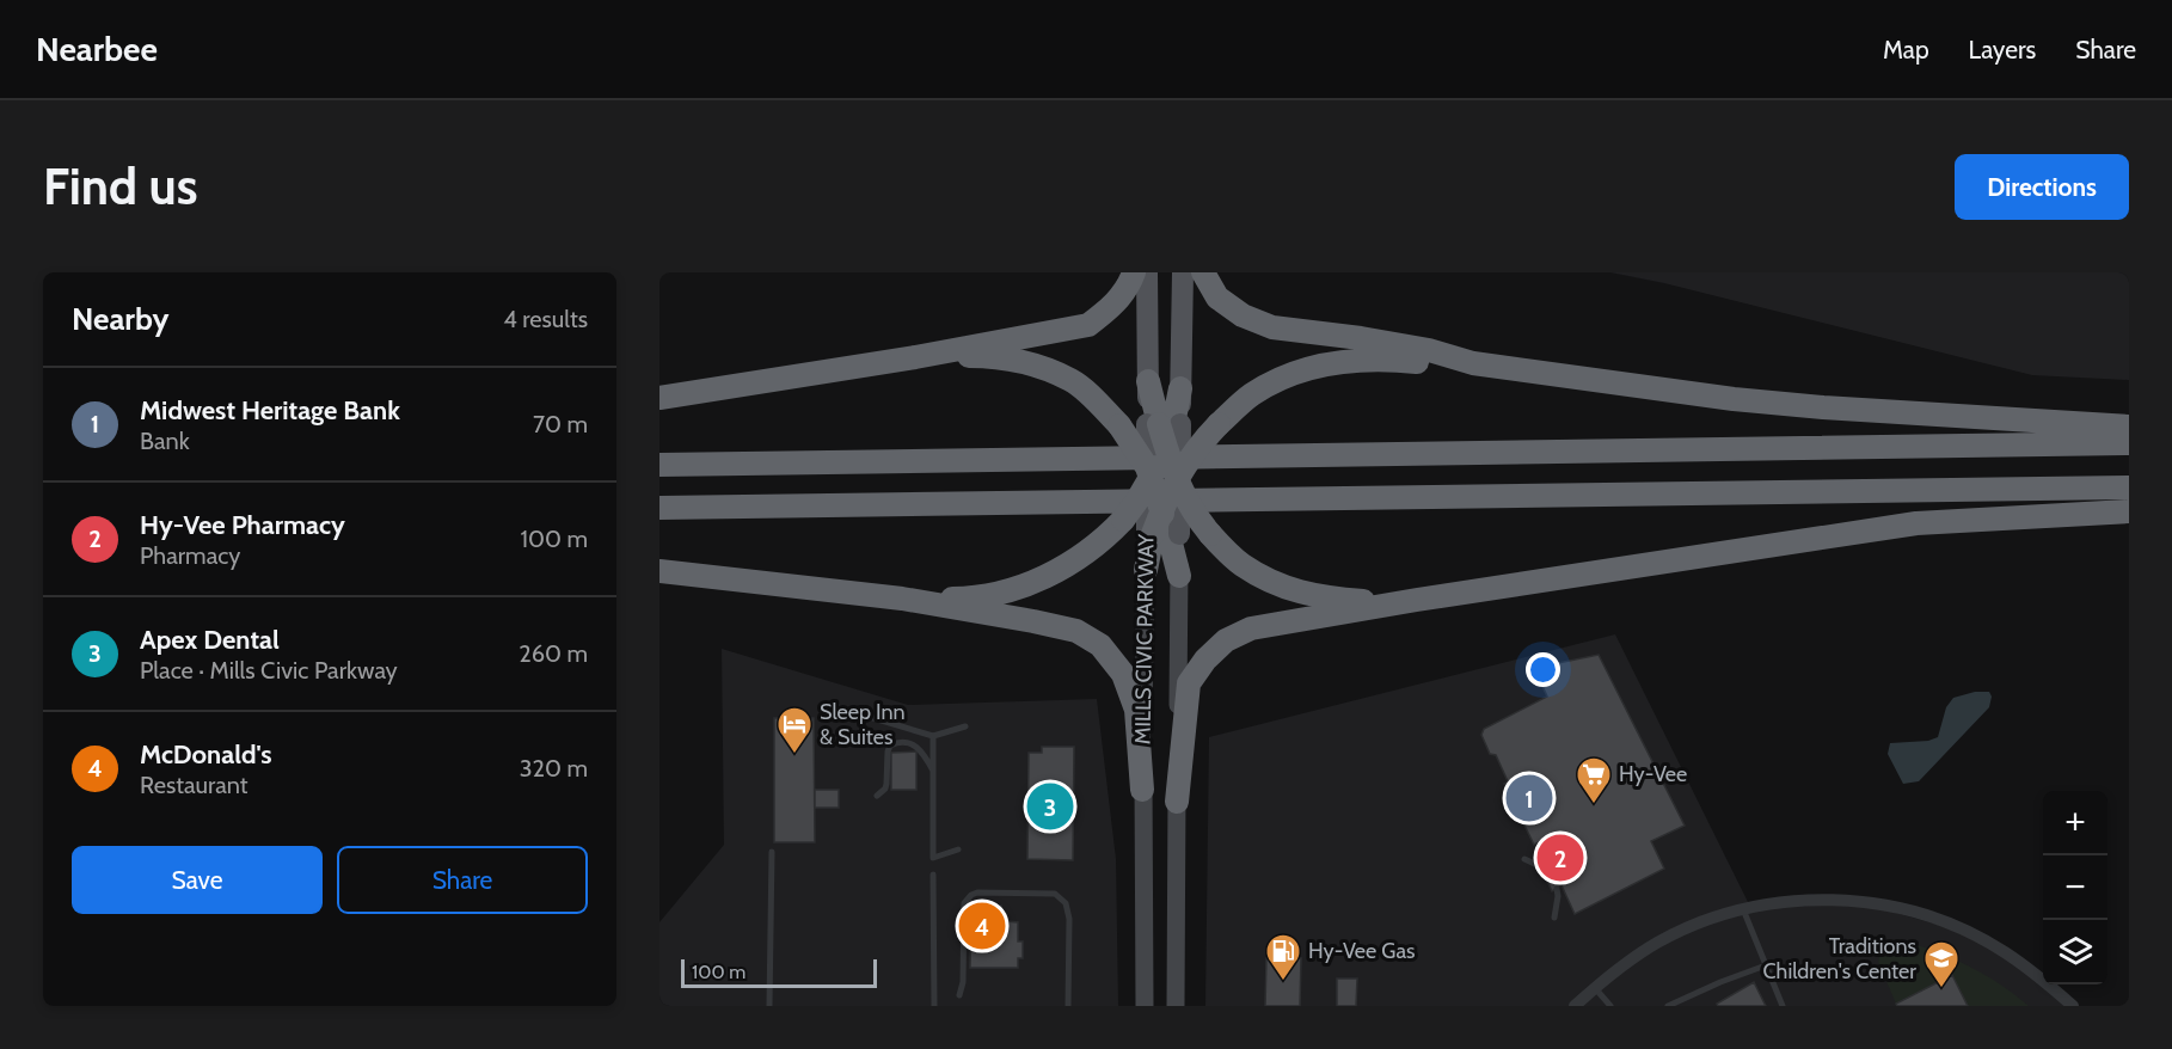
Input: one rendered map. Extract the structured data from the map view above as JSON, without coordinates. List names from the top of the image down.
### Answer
{
  "streets": {
    "main road": ["MILLS CIVIC PARKWAY"]
  },
  "places": {
    "hotel": ["Sleep Inn & Suites"],
    "supermarket": ["Hy-Vee"],
    "fuel station": ["Hy-Vee Gas"],
    "school or university": ["Traditions Children's Center"]
  },
  "scale_bar": "100 m",
  "page": {
    "header": "Nearbee",
    "nav": ["Map", "Layers", "Share"],
    "buttons": [
      "Directions",
      ["Save", "Share"]
    ],
    "title": "Find us",
    "heading": ["Nearby", "4 results"],
    "list": [
      {
        "mark": "1",
        "name": "Midwest Heritage Bank",
        "note": "Bank",
        "value": "70 m"
      },
      {
        "mark": "2",
        "name": "Hy-Vee Pharmacy",
        "note": "Pharmacy",
        "value": "100 m"
      },
      {
        "mark": "3",
        "name": "Apex Dental",
        "note": "Place · Mills Civic Parkway",
        "value": "260 m"
      },
      {
        "mark": "4",
        "name": "McDonald's",
        "note": "Restaurant",
        "value": "320 m"
      }
    ],
    "pins": [
      "1",
      "3",
      "2",
      "4"
    ],
    "map_buttons": ["+", "−"],
    "scale": "100 m"
  }
}
